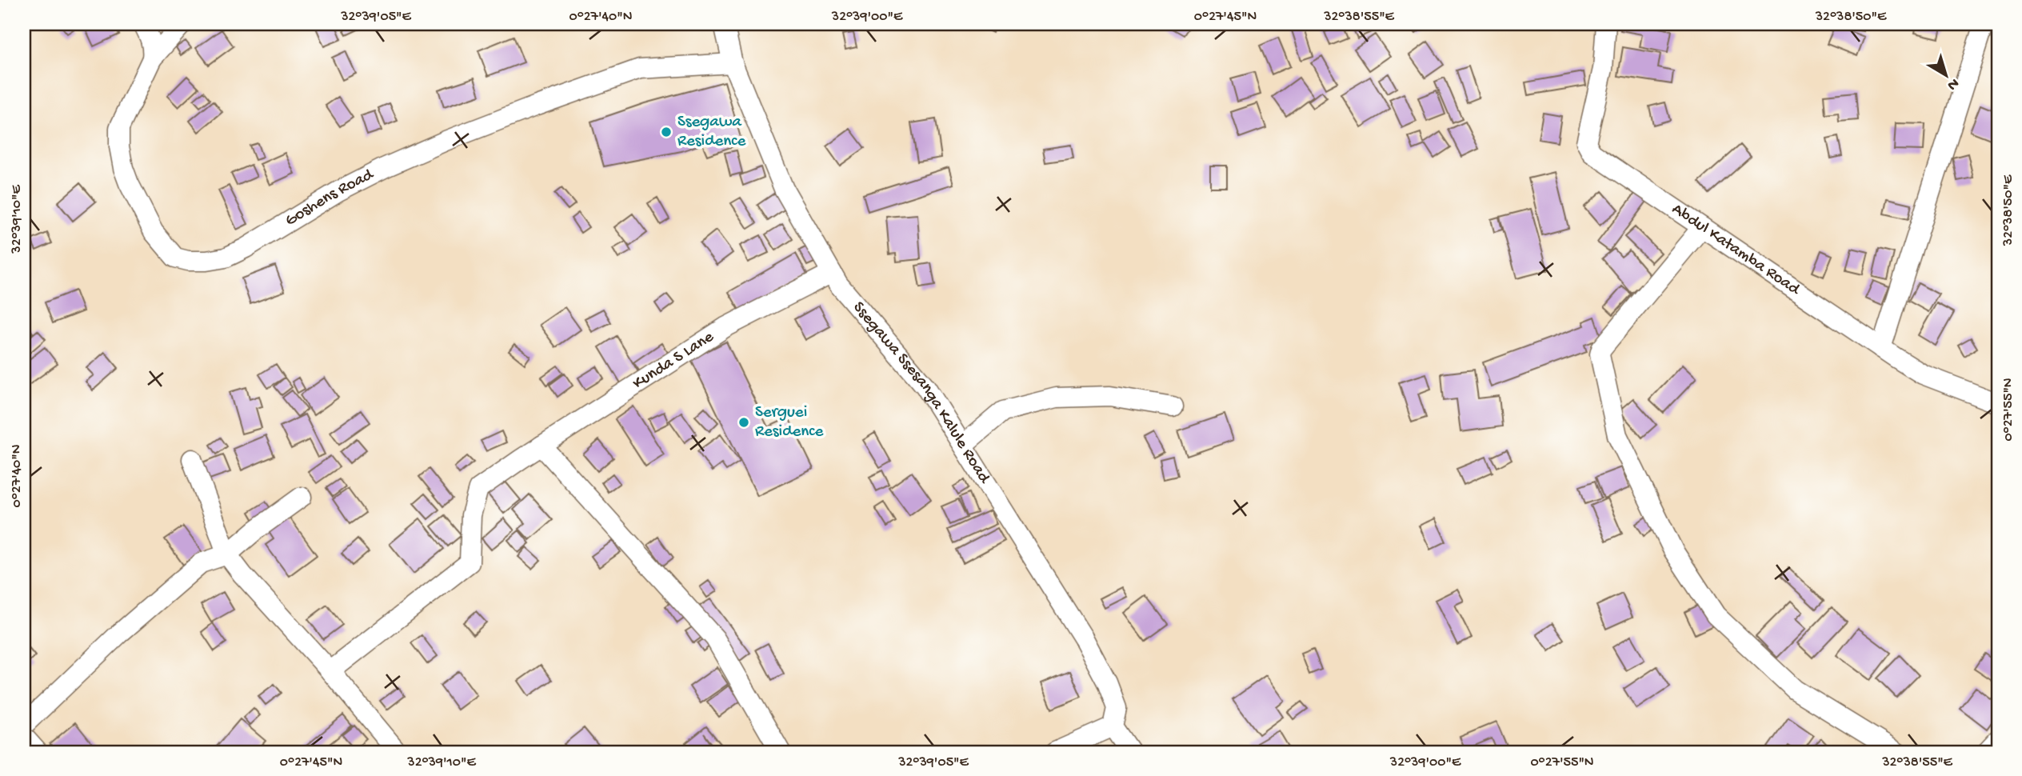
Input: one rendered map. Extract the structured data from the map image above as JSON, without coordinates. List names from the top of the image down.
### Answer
{
  "streets": {
    "street": [
      "Goshens Road",
      "Abdul Katamba Road",
      "Kunda S Lane",
      "Ssegawa Ssesanga Kalule Road"
    ]
  },
  "crossings": [
    ["Goshens Road", "Ssegawa Ssesanga Kalule Road"],
    ["Kunda S Lane", "Ssegawa Ssesanga Kalule Road"]
  ],
  "places": ["Ssegawa Residence", "Serguei Residence"],
  "north": "bottom right",
  "coordinates": [
    "32°39'05\"E",
    "0°27'40\"N",
    "32°39'00\"E",
    "0°27'45\"N",
    "32°38'55\"E",
    "32°38'50\"E",
    "32°39'10\"E",
    "0°27'55\"N"
  ]
}
